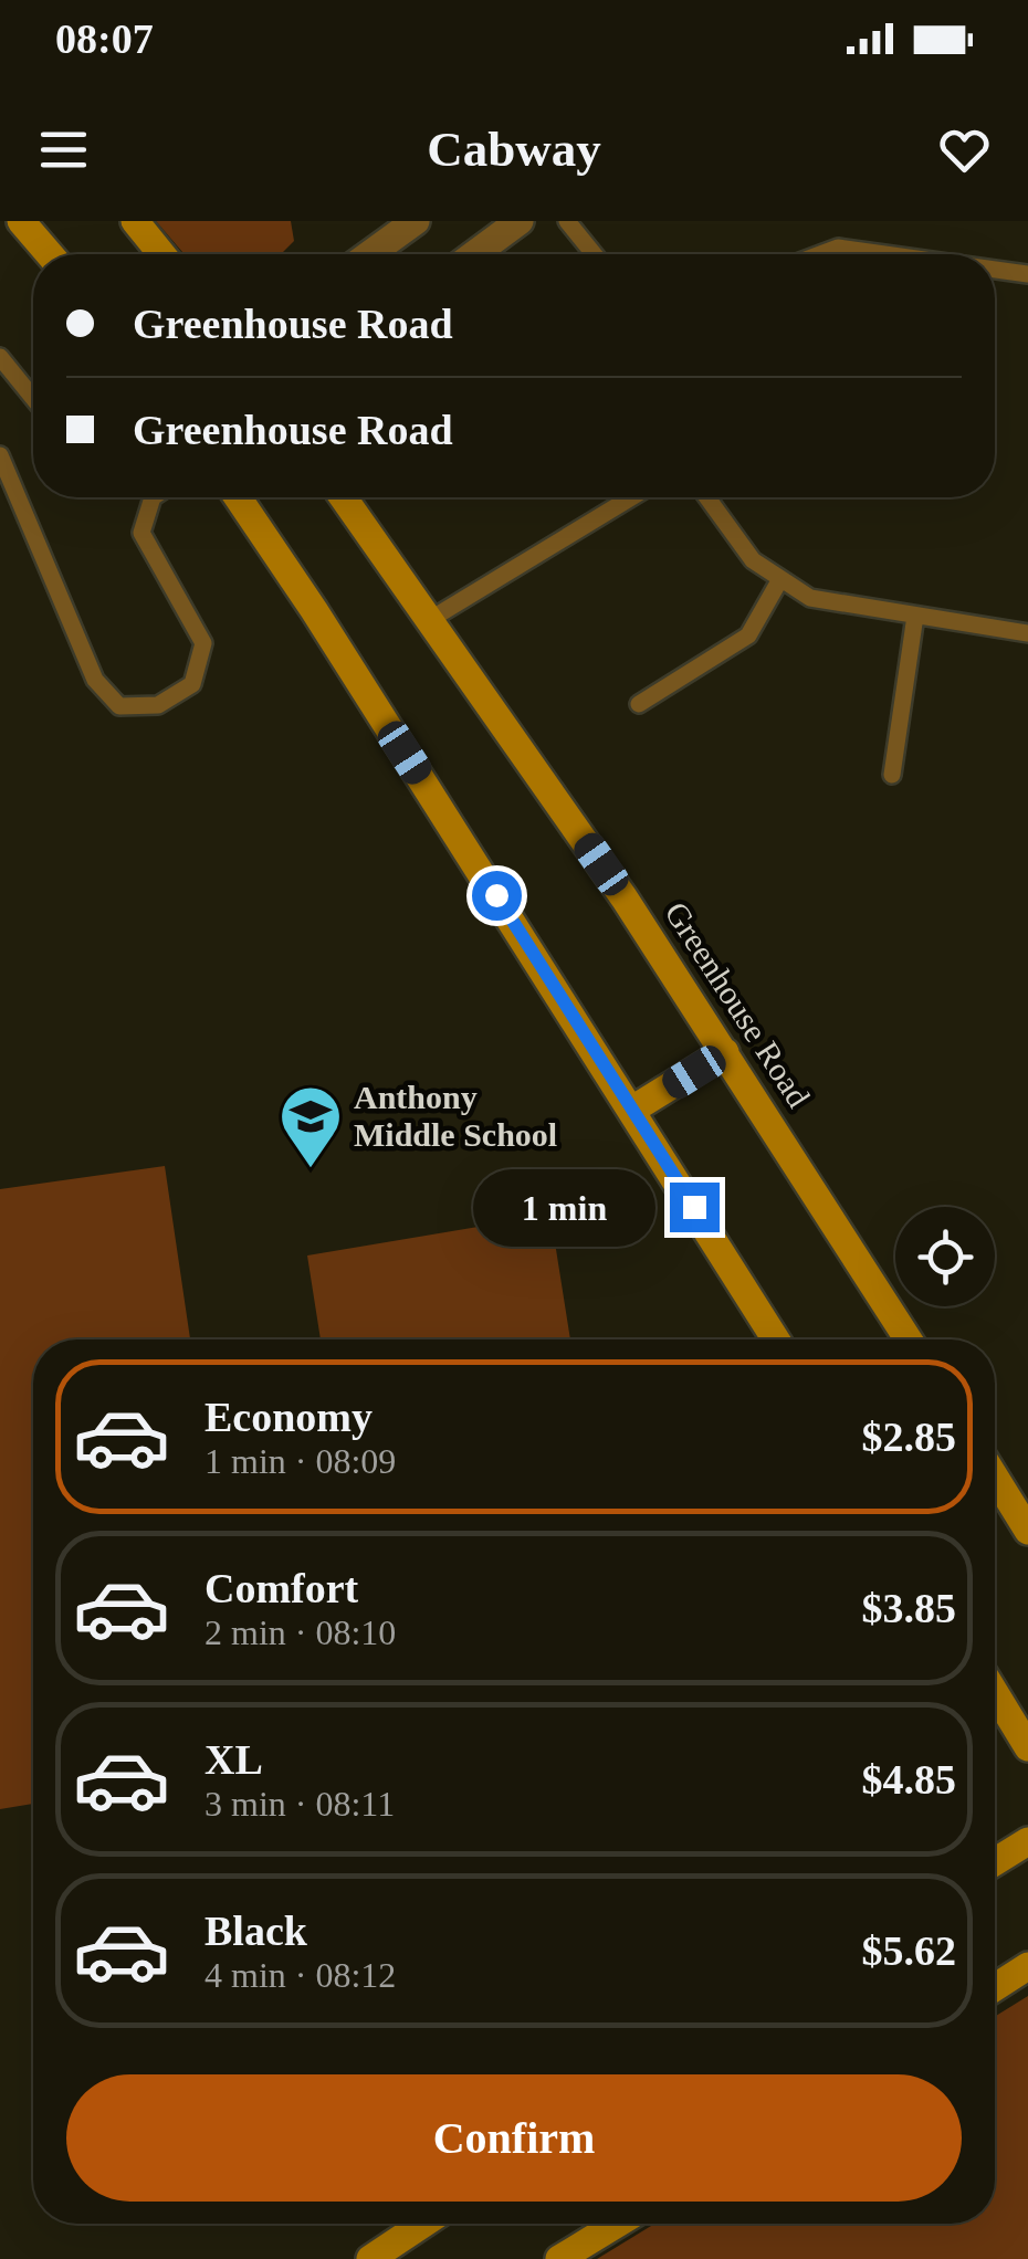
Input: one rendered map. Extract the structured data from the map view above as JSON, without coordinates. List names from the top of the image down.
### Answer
{
  "streets": {
    "main road": ["Greenhouse Road"]
  },
  "places": {
    "school or university": ["Anthony Middle School"]
  },
  "page": {
    "status": "08:07",
    "header": "Cabway",
    "banner": ["Greenhouse Road", "Greenhouse Road"],
    "bubble": "1 min",
    "list": [
      {
        "name": "Economy",
        "note": "1 min · 08:09",
        "value": "$2.85"
      },
      {
        "name": "Comfort",
        "note": "2 min · 08:10",
        "value": "$3.85"
      },
      {
        "name": "XL",
        "note": "3 min · 08:11",
        "value": "$4.85"
      },
      {
        "name": "Black",
        "note": "4 min · 08:12",
        "value": "$5.62"
      }
    ],
    "buttons": "Confirm"
  }
}
